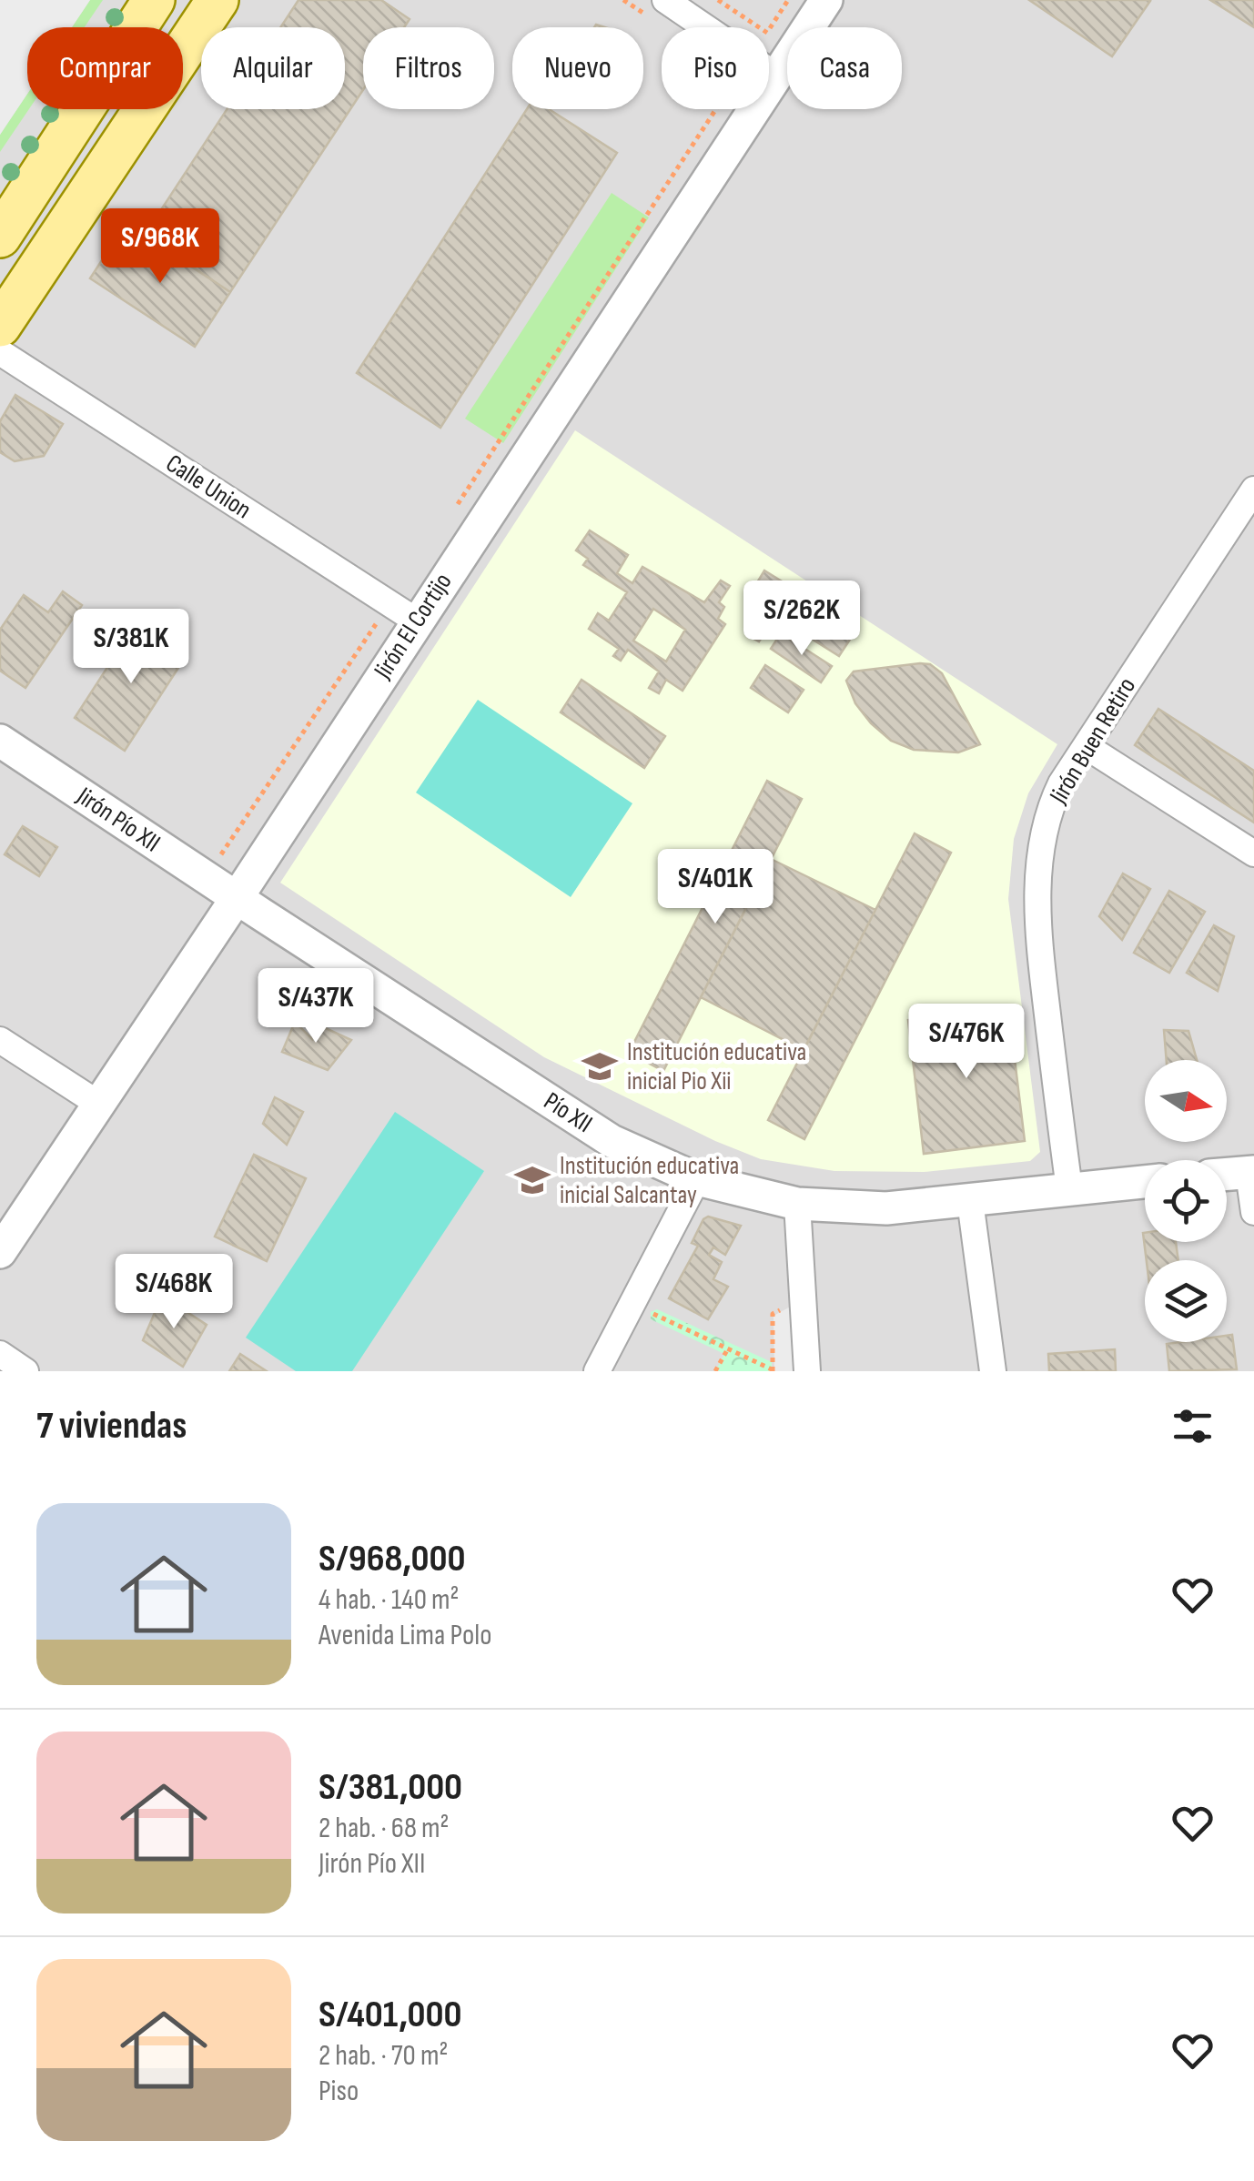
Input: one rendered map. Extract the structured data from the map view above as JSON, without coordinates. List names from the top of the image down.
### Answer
{
  "streets": {
    "street": [
      "Calle Union",
      "Jirón El Cortijo",
      "Jirón Buen Retiro",
      "Jirón Pío XII",
      "Pío XII"
    ]
  },
  "crossings": [
    ["Calle Union", "Jirón El Cortijo"],
    ["Jirón El Cortijo", "Jirón Pío XII"],
    ["Jirón El Cortijo", "Pío XII"],
    ["Jirón Buen Retiro", "Pío XII"],
    ["Jirón Pío XII", "Pío XII"]
  ],
  "places": {
    "school or university": ["Institución educativa inicial Pio Xii", "Institución educativa inicial Salcantay"]
  },
  "north": "right",
  "page": {
    "chip": [
      "Comprar",
      "Alquilar",
      "Filtros",
      "Nuevo",
      "Piso",
      "Casa"
    ],
    "price": [
      "S/968K",
      "S/262K",
      "S/381K",
      "S/401K",
      "S/437K",
      "S/476K",
      "S/468K"
    ],
    "heading": "7 viviendas",
    "list": [
      {
        "name": "S/968,000",
        "note": "4 hab. · 140 m² · Avenida Lima Polo"
      },
      {
        "name": "S/381,000",
        "note": "2 hab. · 68 m² · Jirón Pío XII"
      },
      {
        "name": "S/401,000",
        "note": "2 hab. · 70 m² · Piso"
      }
    ]
  }
}
